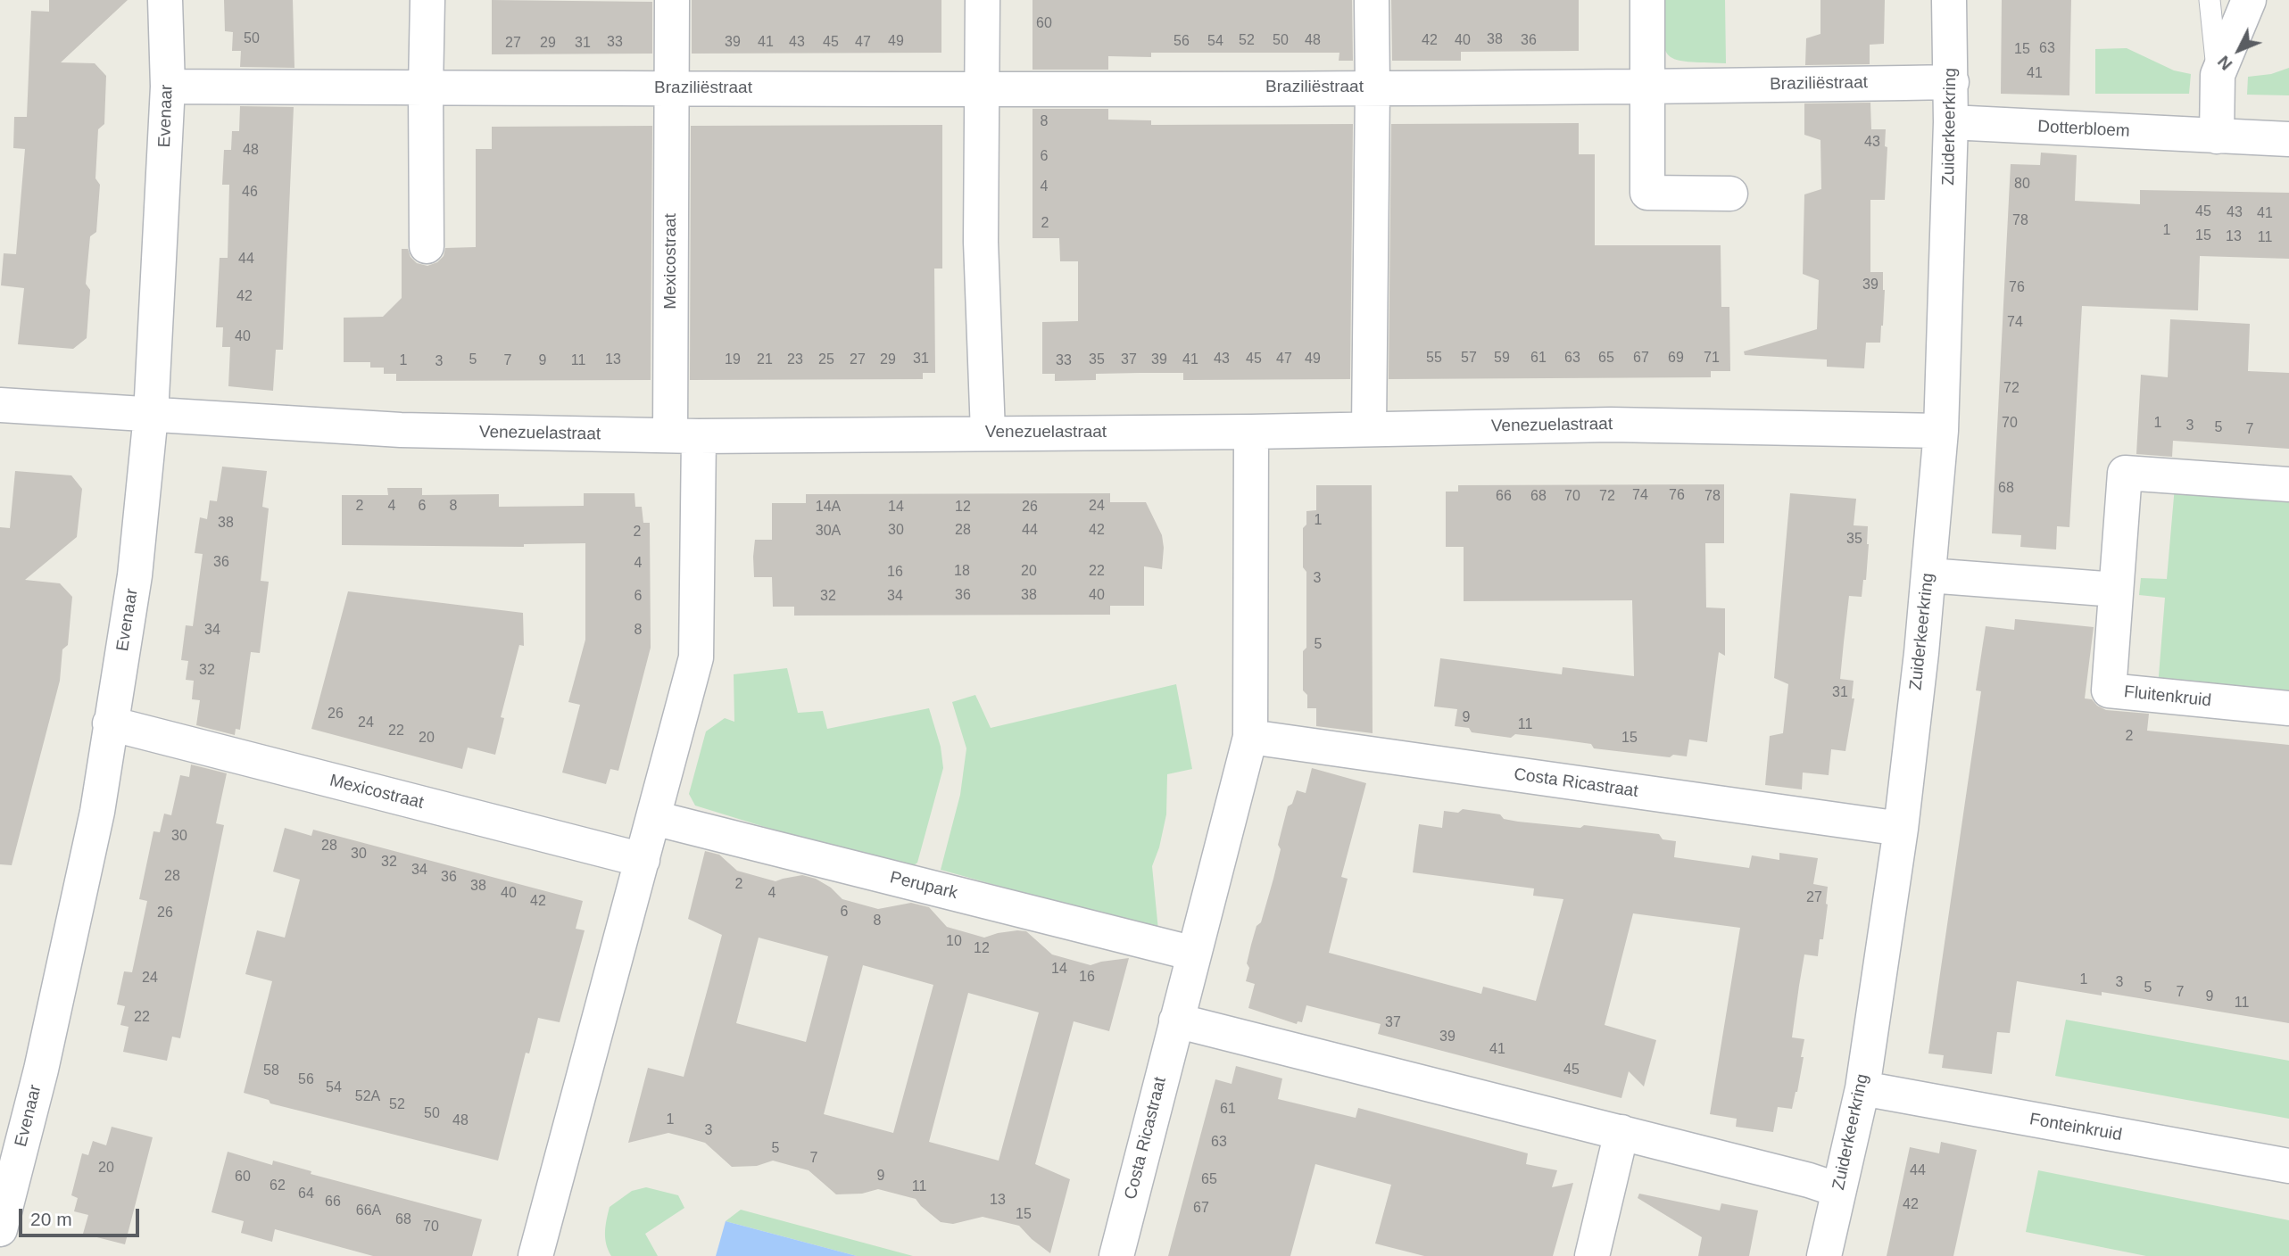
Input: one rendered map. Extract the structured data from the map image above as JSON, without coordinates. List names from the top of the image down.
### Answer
{
  "streets": {
    "street": [
      "Braziliëstraat",
      "Evenaar",
      "Zuiderkeerkring",
      "Dotterbloem",
      "Mexicostraat",
      "Venezuelastraat",
      "Fluitenkruid",
      "Costa Ricastraat",
      "Perupark",
      "Fonteinkruid"
    ]
  },
  "crossings": [
    ["Braziliëstraat", "Evenaar"],
    ["Braziliëstraat", "Zuiderkeerkring"],
    ["Braziliëstraat", "Mexicostraat"],
    ["Evenaar", "Mexicostraat"],
    ["Evenaar", "Venezuelastraat"],
    ["Zuiderkeerkring", "Dotterbloem"],
    ["Zuiderkeerkring", "Venezuelastraat"],
    ["Zuiderkeerkring", "Costa Ricastraat"],
    ["Zuiderkeerkring", "Fonteinkruid"],
    ["Mexicostraat", "Venezuelastraat"],
    ["Mexicostraat", "Perupark"],
    ["Venezuelastraat", "Costa Ricastraat"],
    ["Costa Ricastraat", "Perupark"]
  ],
  "house_numbers": [
    "60",
    "50",
    "38",
    "52",
    "50",
    "48",
    "42",
    "40",
    "36",
    "49",
    "56",
    "54",
    "33",
    "39",
    "41",
    "43",
    "45",
    "47",
    "27",
    "29",
    "31",
    "63",
    "15",
    "41",
    "8",
    "43",
    "48",
    "6",
    "80",
    "4",
    "46",
    "45",
    "43",
    "41",
    "78",
    "2",
    "1",
    "15",
    "13",
    "11",
    "44",
    "39",
    "76",
    "42",
    "74",
    "40",
    "55",
    "57",
    "59",
    "61",
    "63",
    "65",
    "67",
    "69",
    "71",
    "31",
    "43",
    "45",
    "47",
    "49",
    "5",
    "13",
    "19",
    "21",
    "23",
    "25",
    "27",
    "29",
    "35",
    "37",
    "39",
    "41",
    "1",
    "7",
    "9",
    "11",
    "33",
    "3",
    "72",
    "70",
    "1",
    "3",
    "5",
    "7",
    "68",
    "74",
    "76",
    "66",
    "68",
    "70",
    "72",
    "78",
    "2",
    "4",
    "6",
    "8",
    "24",
    "14A",
    "14",
    "12",
    "26",
    "1",
    "38",
    "30",
    "28",
    "44",
    "42",
    "30A",
    "2",
    "35",
    "36",
    "4",
    "18",
    "20",
    "22",
    "16",
    "3",
    "36",
    "38",
    "40",
    "6",
    "32",
    "34",
    "34",
    "8",
    "5",
    "32",
    "31",
    "26",
    "9",
    "24",
    "11",
    "22",
    "2",
    "20",
    "15",
    "30",
    "28",
    "30",
    "32",
    "34",
    "28",
    "36",
    "2",
    "38",
    "40",
    "4",
    "27",
    "42",
    "6",
    "26",
    "8",
    "10",
    "12",
    "14",
    "16",
    "24",
    "1",
    "3",
    "5",
    "7",
    "9",
    "11",
    "22",
    "37",
    "39",
    "41",
    "45",
    "58",
    "56",
    "54",
    "52A",
    "52",
    "61",
    "50",
    "1",
    "48",
    "3",
    "63",
    "5",
    "7",
    "20",
    "44",
    "9",
    "60",
    "65",
    "62",
    "11",
    "64",
    "13",
    "66",
    "42",
    "67",
    "66A",
    "15",
    "68",
    "70"
  ],
  "scale_bar": "20 m",
  "north": "bottom left"
}
